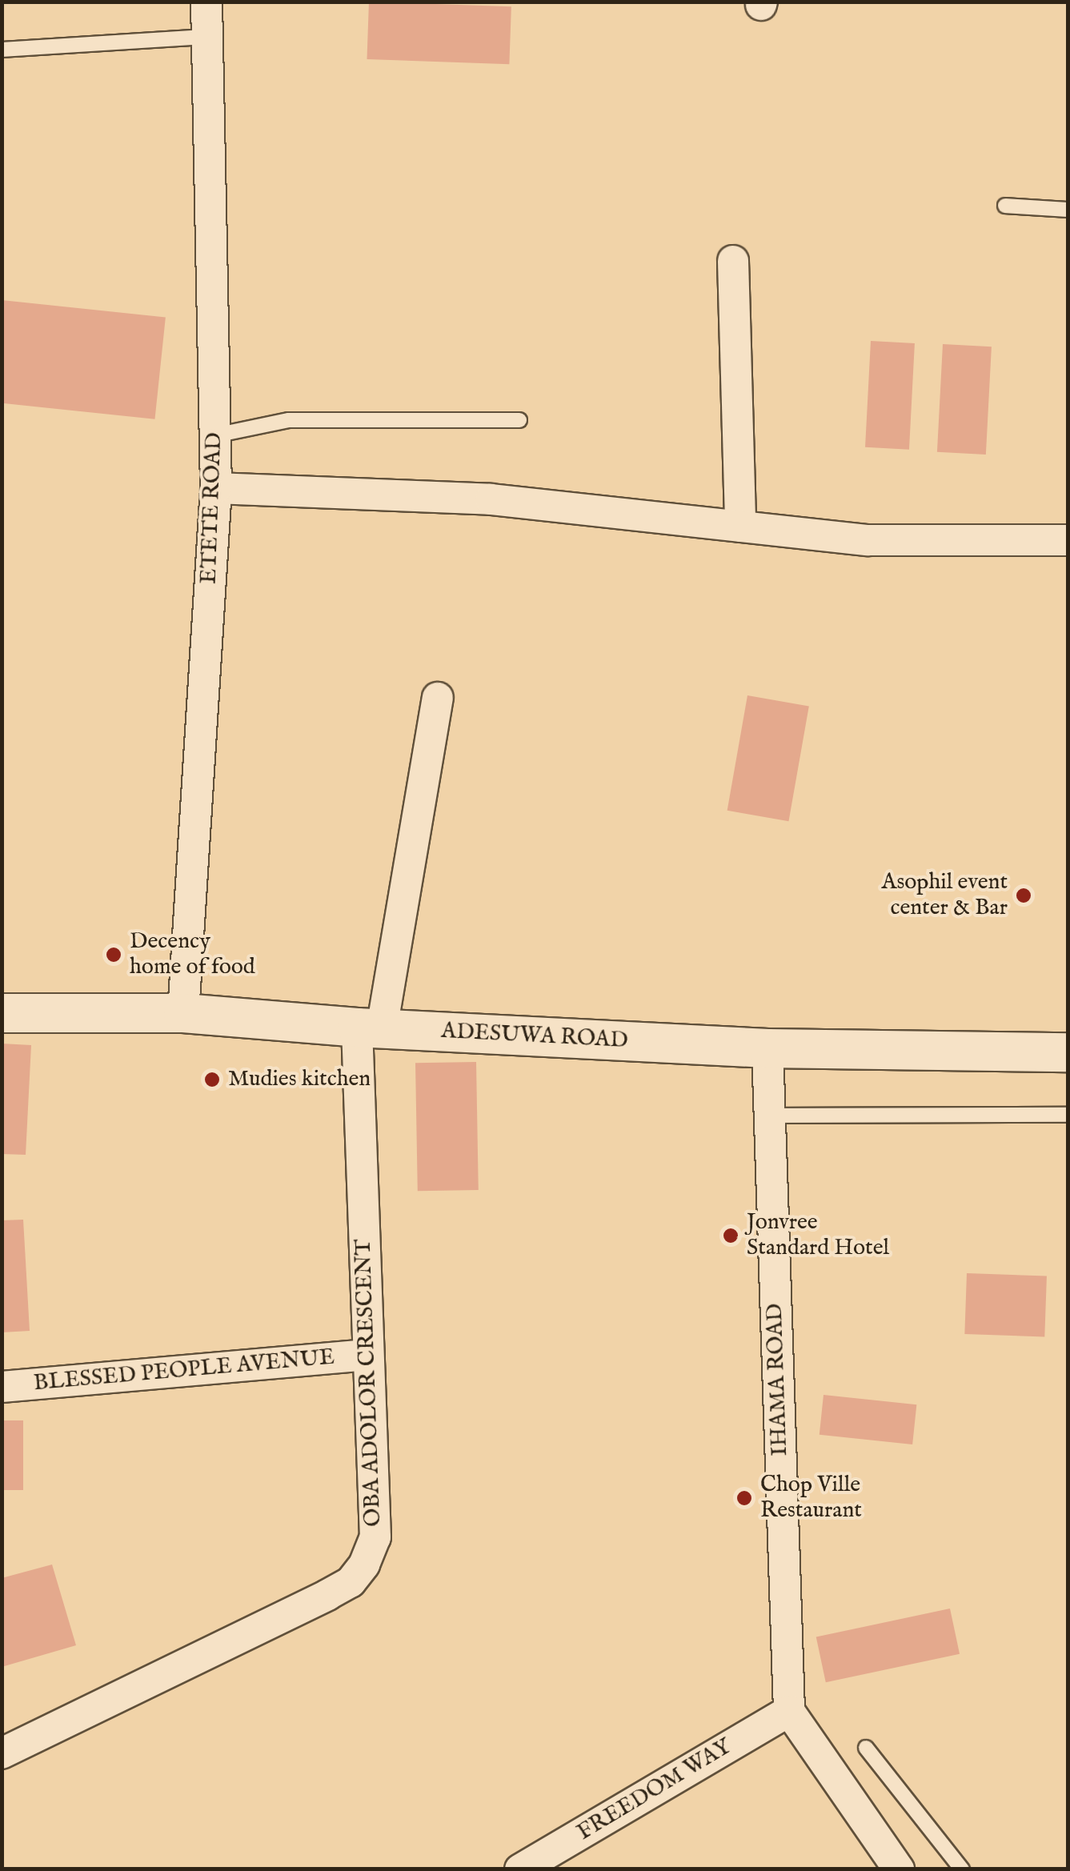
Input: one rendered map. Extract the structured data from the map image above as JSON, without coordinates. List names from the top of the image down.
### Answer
{
  "streets": {
    "street": [
      "ETETE ROAD",
      "ADESUWA ROAD",
      "BLESSED PEOPLE AVENUE",
      "IHAMA ROAD",
      "OBA ADOLOR CRESCENT",
      "FREEDOM WAY"
    ]
  },
  "crossings": [
    ["ETETE ROAD", "ADESUWA ROAD"],
    ["ADESUWA ROAD", "IHAMA ROAD"],
    ["ADESUWA ROAD", "OBA ADOLOR CRESCENT"],
    ["BLESSED PEOPLE AVENUE", "OBA ADOLOR CRESCENT"],
    ["IHAMA ROAD", "FREEDOM WAY"]
  ],
  "places": [
    "Asophil event center & Bar",
    "Decency home of food",
    "Mudies kitchen",
    "Jonvree Standard Hotel",
    "Chop Ville Restaurant"
  ]
}
